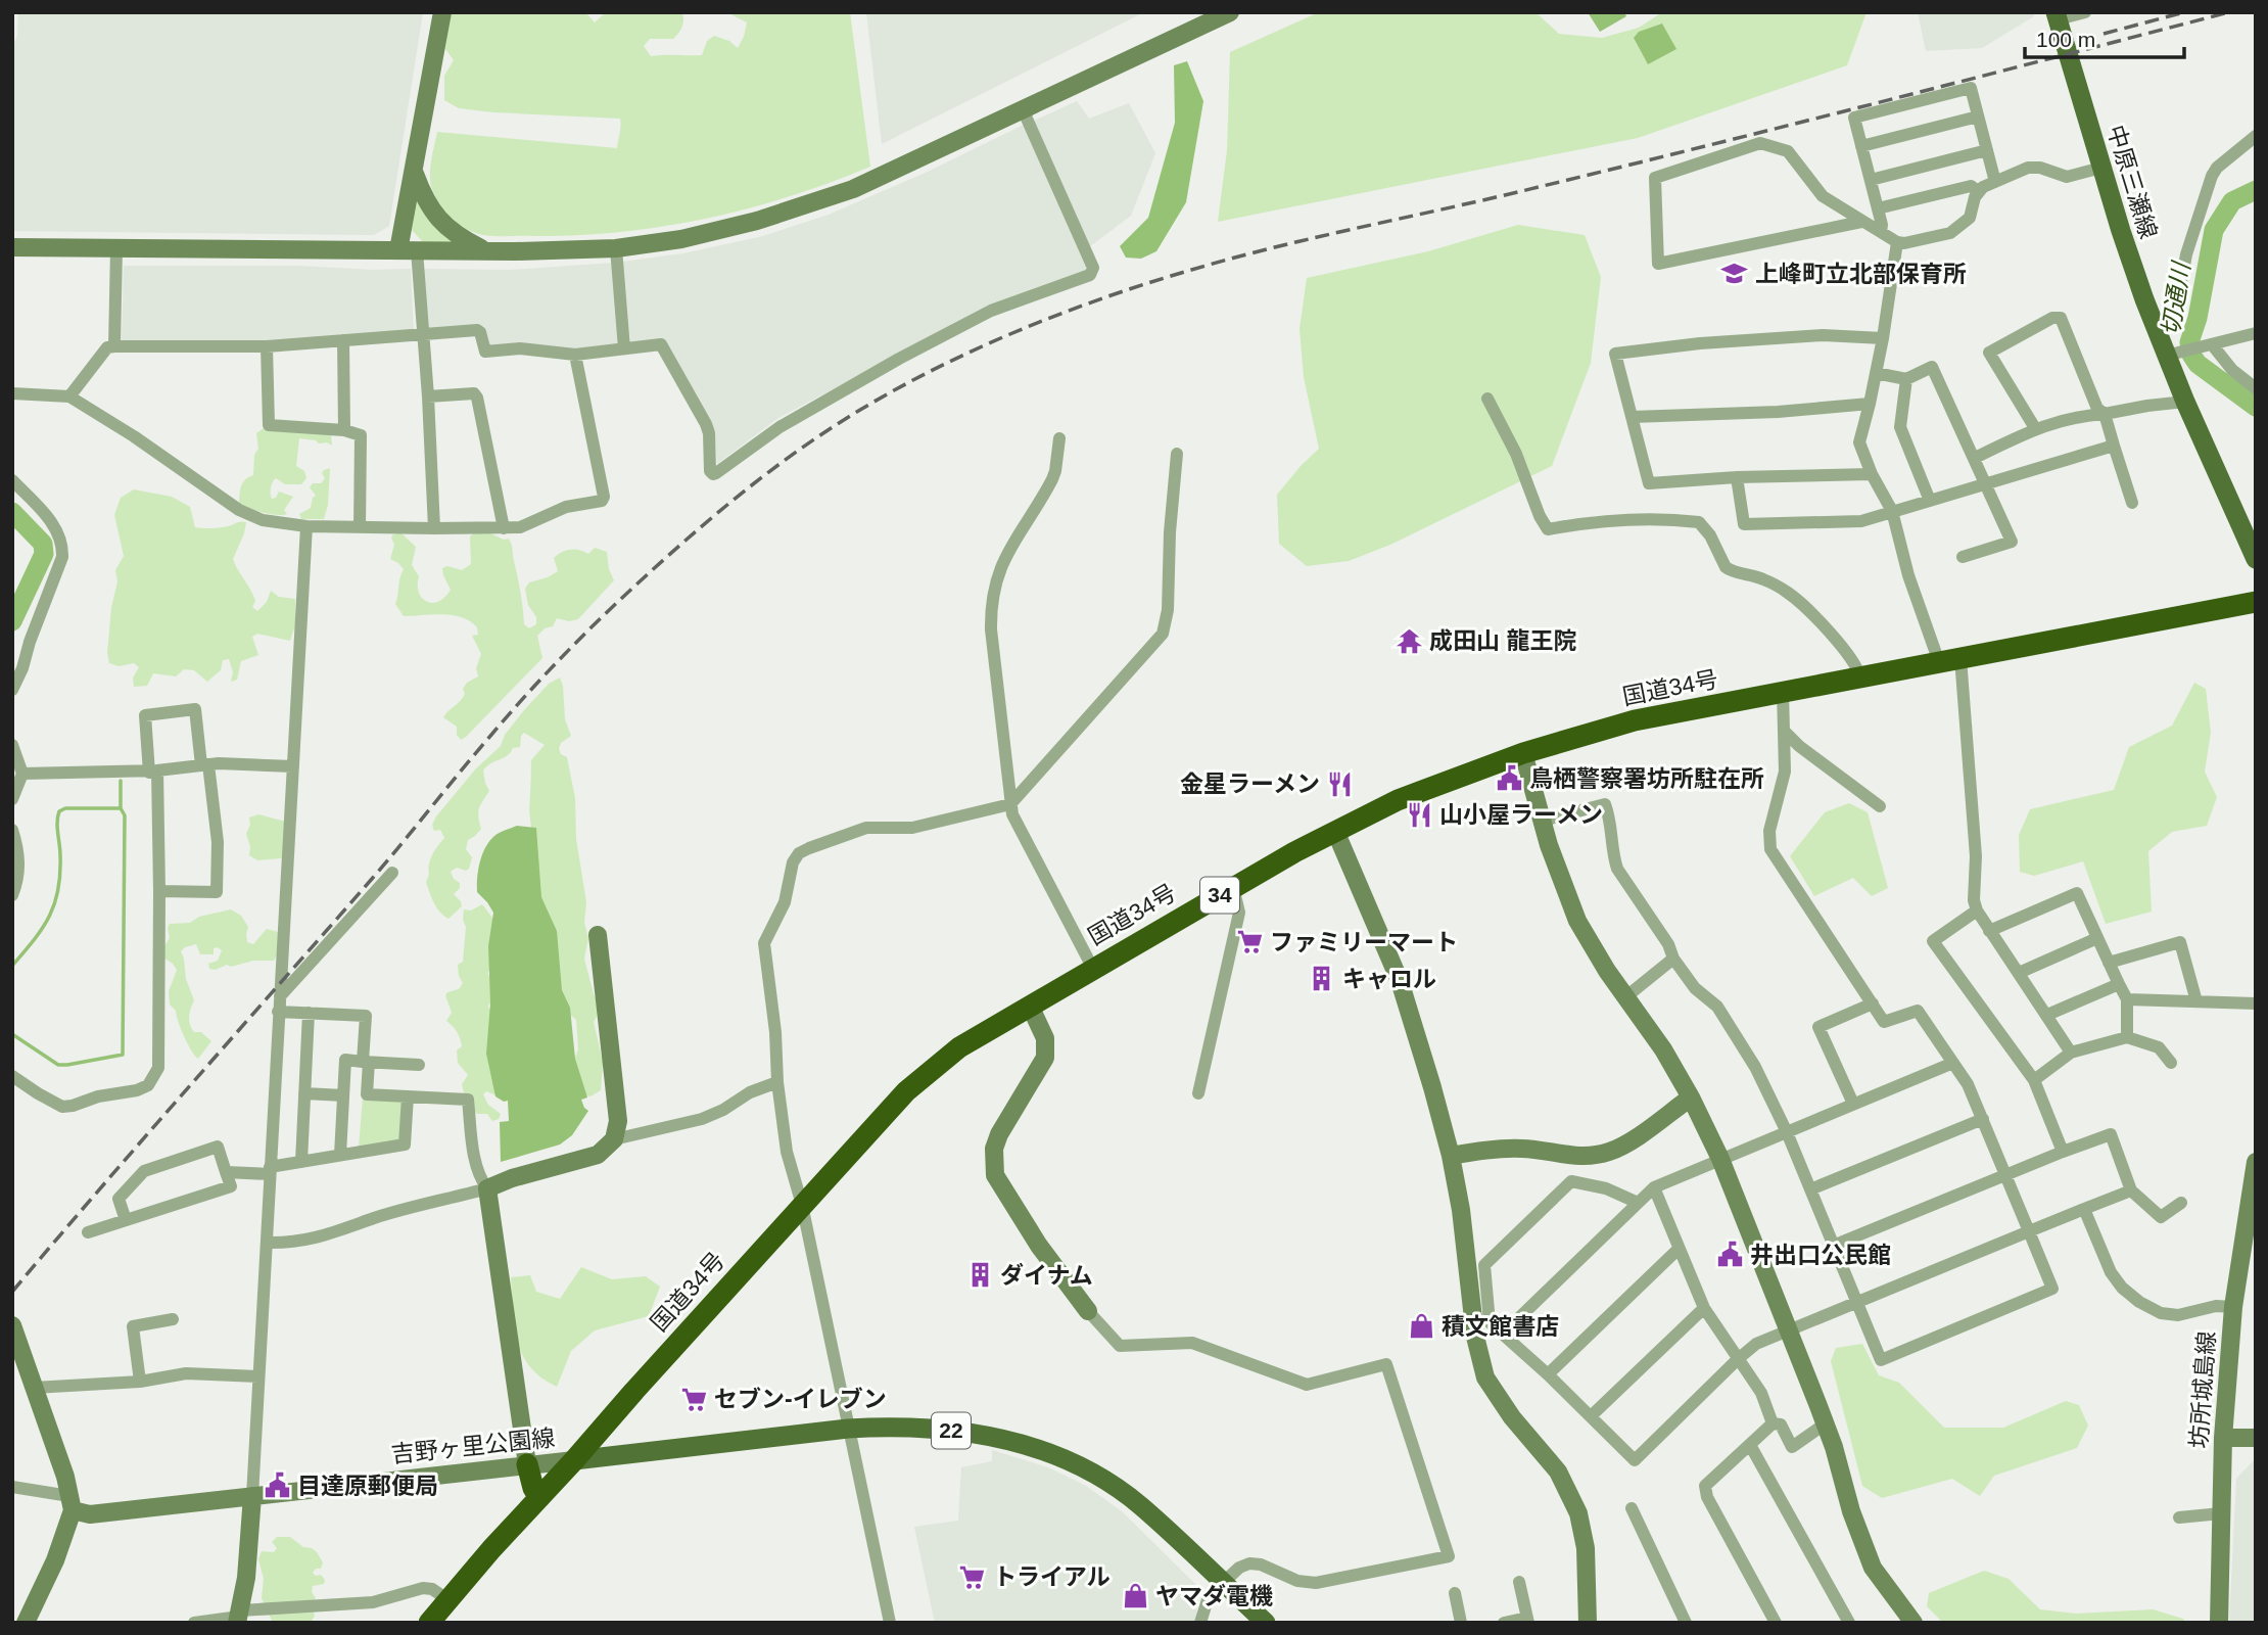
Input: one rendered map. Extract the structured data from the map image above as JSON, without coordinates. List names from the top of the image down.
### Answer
{
  "streets": {
    "highway": ["国道34号", "34"],
    "main road": ["中原三瀬線", "22"],
    "street": ["坊所城島線", "吉野ヶ里公園線"]
  },
  "crossings": [
    ["国道34号", "22"],
    ["国道34号", "吉野ヶ里公園線"],
    ["22", "吉野ヶ里公園線"]
  ],
  "water": ["切通川"],
  "places": {
    "school or university": ["上峰町立北部保育所"],
    "temple": ["成田山 龍王院"],
    "public building": ["鳥栖警察署坊所駐在所", "井出口公民館", "目達原郵便局"],
    "restaurant": ["金星ラーメン", "山小屋ラーメン"],
    "supermarket": ["ファミリーマート", "セブン-イレブン", "トライアル"],
    "building": ["キャロル", "ダイナム"],
    "shop": ["積文館書店", "ヤマダ電機"]
  },
  "scale_bar": "100 m"
}
